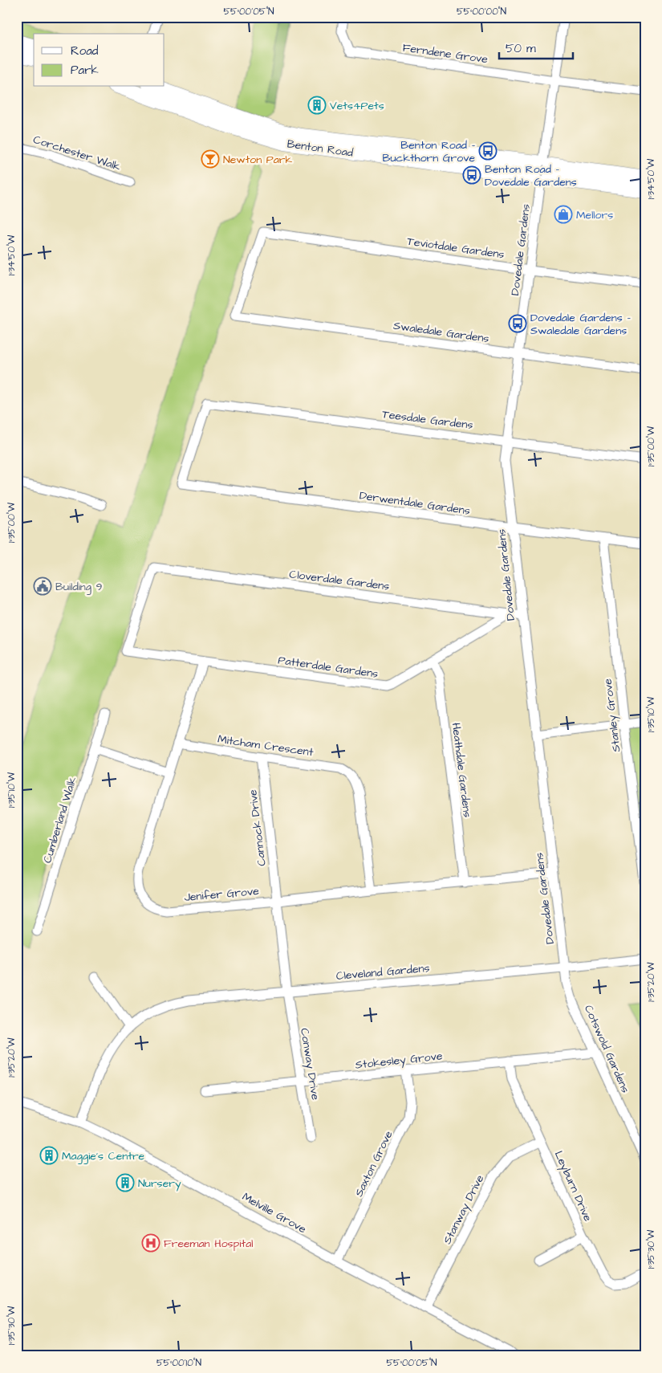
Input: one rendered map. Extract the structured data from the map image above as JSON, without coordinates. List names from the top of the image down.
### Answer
{
  "streets": {
    "main road": ["Benton Road"],
    "street": [
      "Ferndene Grove",
      "Corchester Walk",
      "Teviotdale Gardens",
      "Dovedale Gardens",
      "Swaledale Gardens",
      "Teesdale Gardens",
      "Derwentdale Gardens",
      "Cloverdale Gardens",
      "Patterdale Gardens",
      "Stanley Grove",
      "Mitcham Crescent",
      "Heathdale Gardens",
      "Cumberland Walk",
      "Cannock Drive",
      "Jenifer Grove",
      "Cleveland Gardens",
      "Cotswold Gardens",
      "Stokesley Grove",
      "Conway Drive",
      "Saxton Grove",
      "Leyburn Drive",
      "Stanway Drive",
      "Melville Grove"
    ]
  },
  "crossings": [
    ["Ferndene Grove", "Dovedale Gardens"],
    ["Benton Road", "Dovedale Gardens"],
    ["Teviotdale Gardens", "Dovedale Gardens"],
    ["Teviotdale Gardens", "Swaledale Gardens"],
    ["Dovedale Gardens", "Swaledale Gardens"],
    ["Dovedale Gardens", "Teesdale Gardens"],
    ["Dovedale Gardens", "Derwentdale Gardens"],
    ["Dovedale Gardens", "Cloverdale Gardens"],
    ["Dovedale Gardens", "Jenifer Grove"],
    ["Dovedale Gardens", "Cleveland Gardens"],
    ["Dovedale Gardens", "Cotswold Gardens"],
    ["Teesdale Gardens", "Derwentdale Gardens"],
    ["Derwentdale Gardens", "Stanley Grove"],
    ["Cloverdale Gardens", "Patterdale Gardens"],
    ["Patterdale Gardens", "Heathdale Gardens"],
    ["Patterdale Gardens", "Jenifer Grove"],
    ["Mitcham Crescent", "Cannock Drive"],
    ["Mitcham Crescent", "Jenifer Grove"],
    ["Heathdale Gardens", "Jenifer Grove"],
    ["Cannock Drive", "Jenifer Grove"],
    ["Cannock Drive", "Cleveland Gardens"],
    ["Cannock Drive", "Conway Drive"],
    ["Cleveland Gardens", "Cotswold Gardens"],
    ["Cleveland Gardens", "Conway Drive"],
    ["Cleveland Gardens", "Melville Grove"],
    ["Cotswold Gardens", "Stokesley Grove"],
    ["Stokesley Grove", "Conway Drive"],
    ["Stokesley Grove", "Saxton Grove"],
    ["Stokesley Grove", "Leyburn Drive"],
    ["Saxton Grove", "Melville Grove"],
    ["Leyburn Drive", "Stanway Drive"],
    ["Stanway Drive", "Melville Grove"]
  ],
  "places": {
    "building": ["Vets4Pets", "Maggie's Centre", "Nursery"],
    "bus stop": ["Benton Road - Buckthorn Grove", "Benton Road - Dovedale Gardens", "Dovedale Gardens - Swaledale Gardens"],
    "bar": ["Newton Park"],
    "shop": ["Mellors"],
    "public building": ["Building 9"],
    "hospital": ["Freeman Hospital"]
  },
  "legend": ["Road", "Park"],
  "scale_bar": "50 m",
  "coordinates": [
    "55°00'05\"N",
    "55°00'00\"N",
    "1°34'50\"W",
    "1°35'00\"W",
    "1°35'10\"W",
    "1°35'20\"W",
    "1°35'30\"W",
    "55°00'10\"N"
  ]
}
